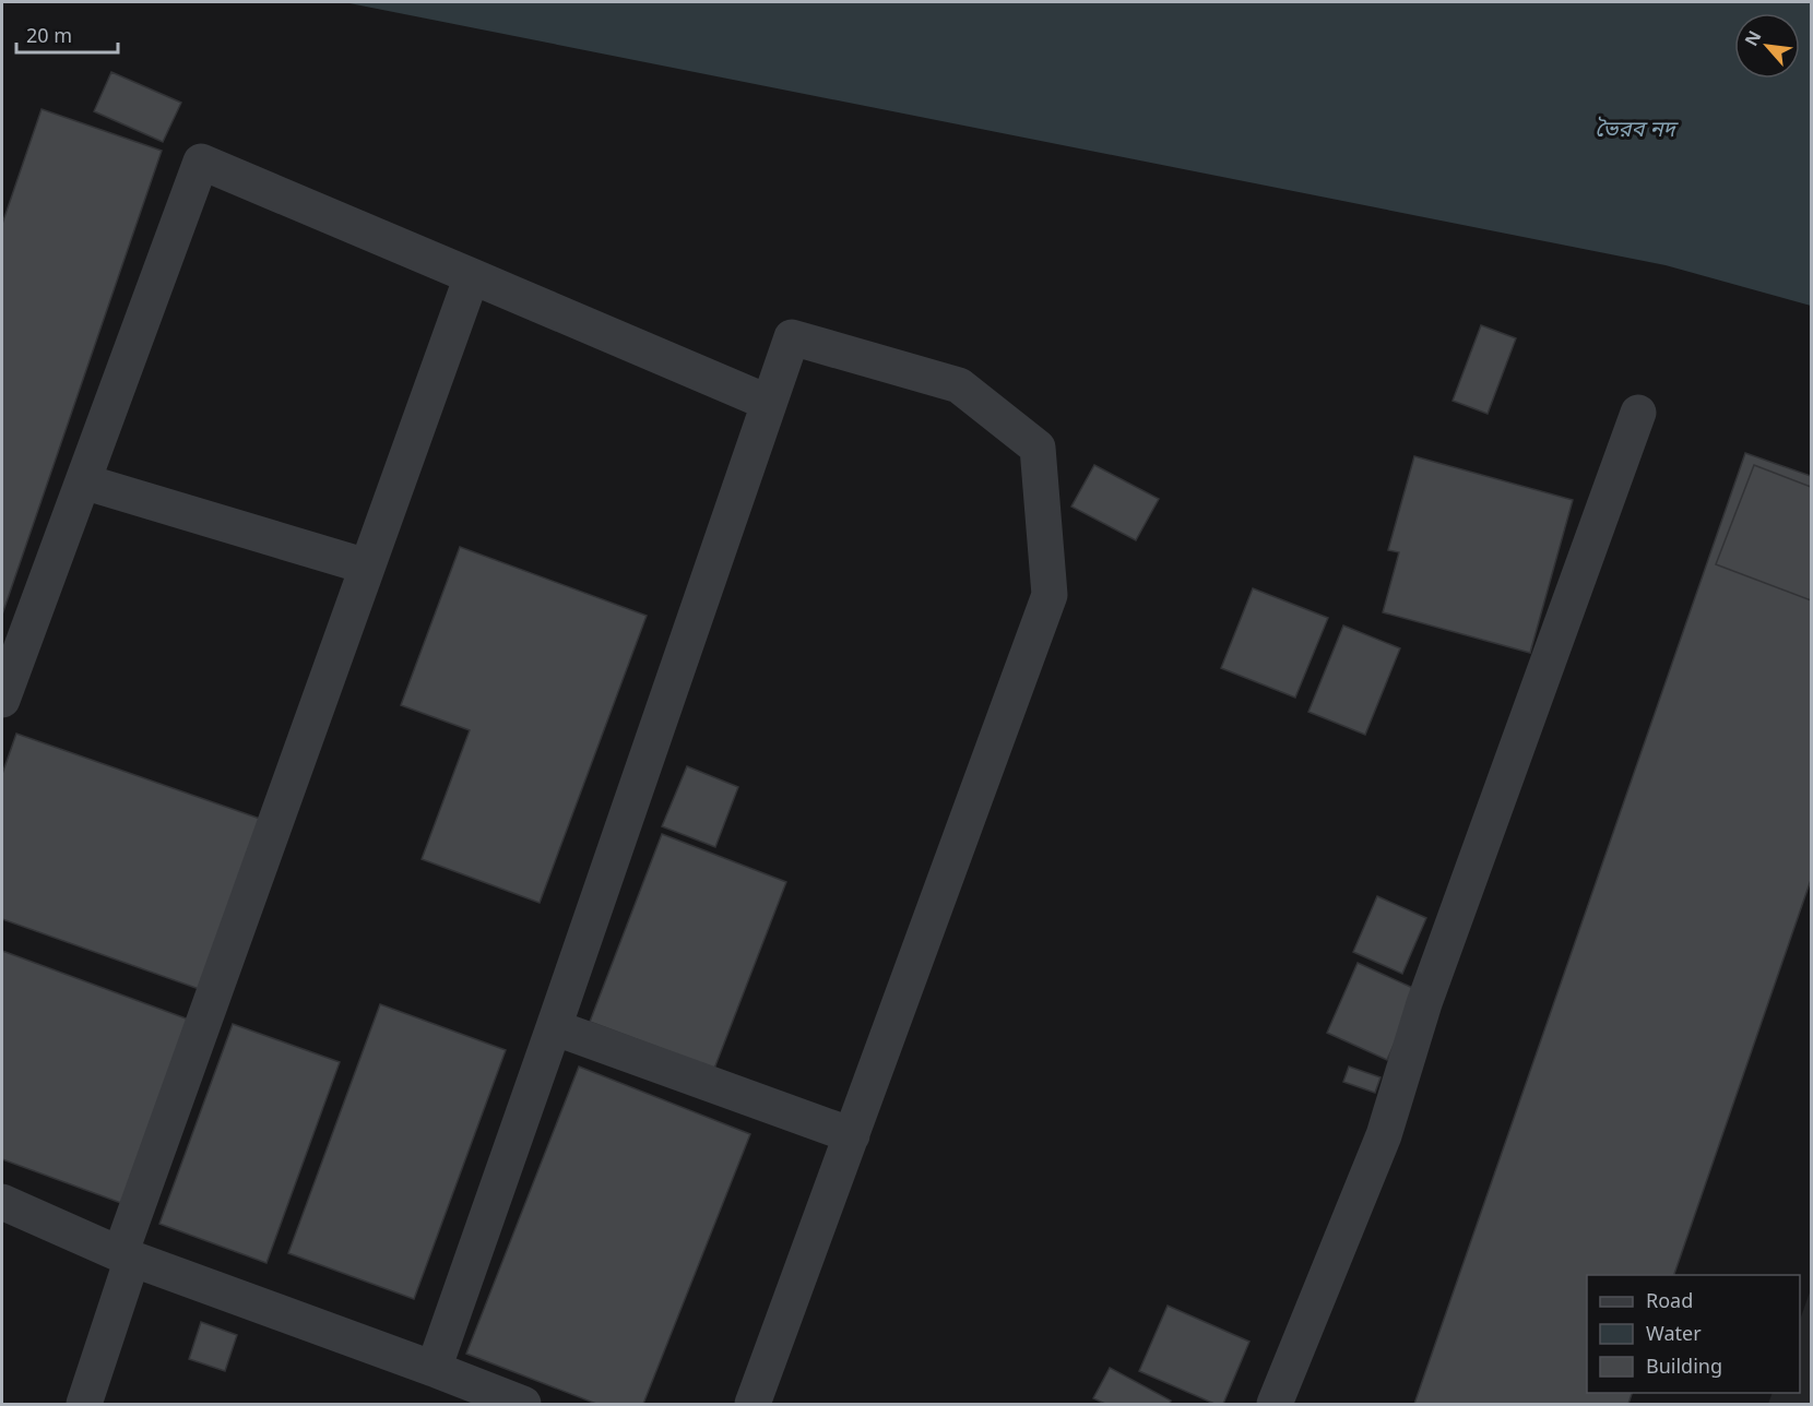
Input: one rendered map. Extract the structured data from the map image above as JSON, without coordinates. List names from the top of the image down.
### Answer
{
  "water": ["ভৈরব নদ"],
  "legend": ["Road", "Water", "Building"],
  "scale_bar": "20 m",
  "north": "top left"
}
